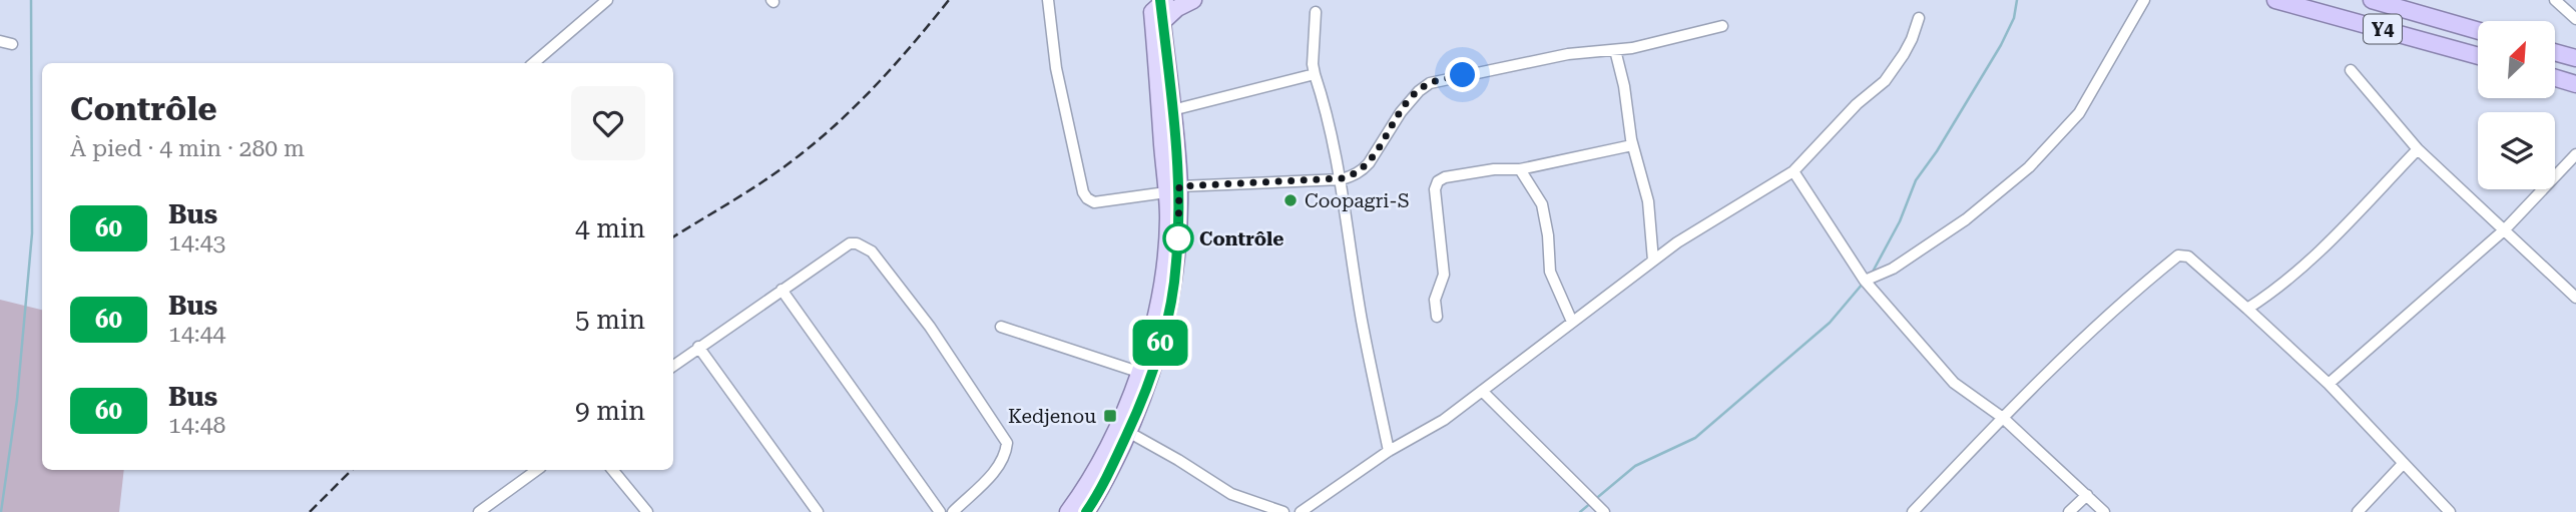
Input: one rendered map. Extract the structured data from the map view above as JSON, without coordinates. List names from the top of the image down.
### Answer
{
  "streets": {
    "highway": ["Y4"]
  },
  "places": {
    "other": ["Coopagri-S", "Contrôle"],
    "transit": ["Kedjenou"]
  },
  "lines": ["bus line 60"],
  "north": "top right",
  "page": {
    "on_map": "60",
    "heading": ["Contrôle", "À pied · 4 min · 280 m"],
    "list": [
      {
        "mark": "60",
        "name": "Bus",
        "note": "14:43",
        "value": "4 min"
      },
      {
        "mark": "60",
        "name": "Bus",
        "note": "14:44",
        "value": "5 min"
      },
      {
        "mark": "60",
        "name": "Bus",
        "note": "14:48",
        "value": "9 min"
      }
    ]
  }
}
